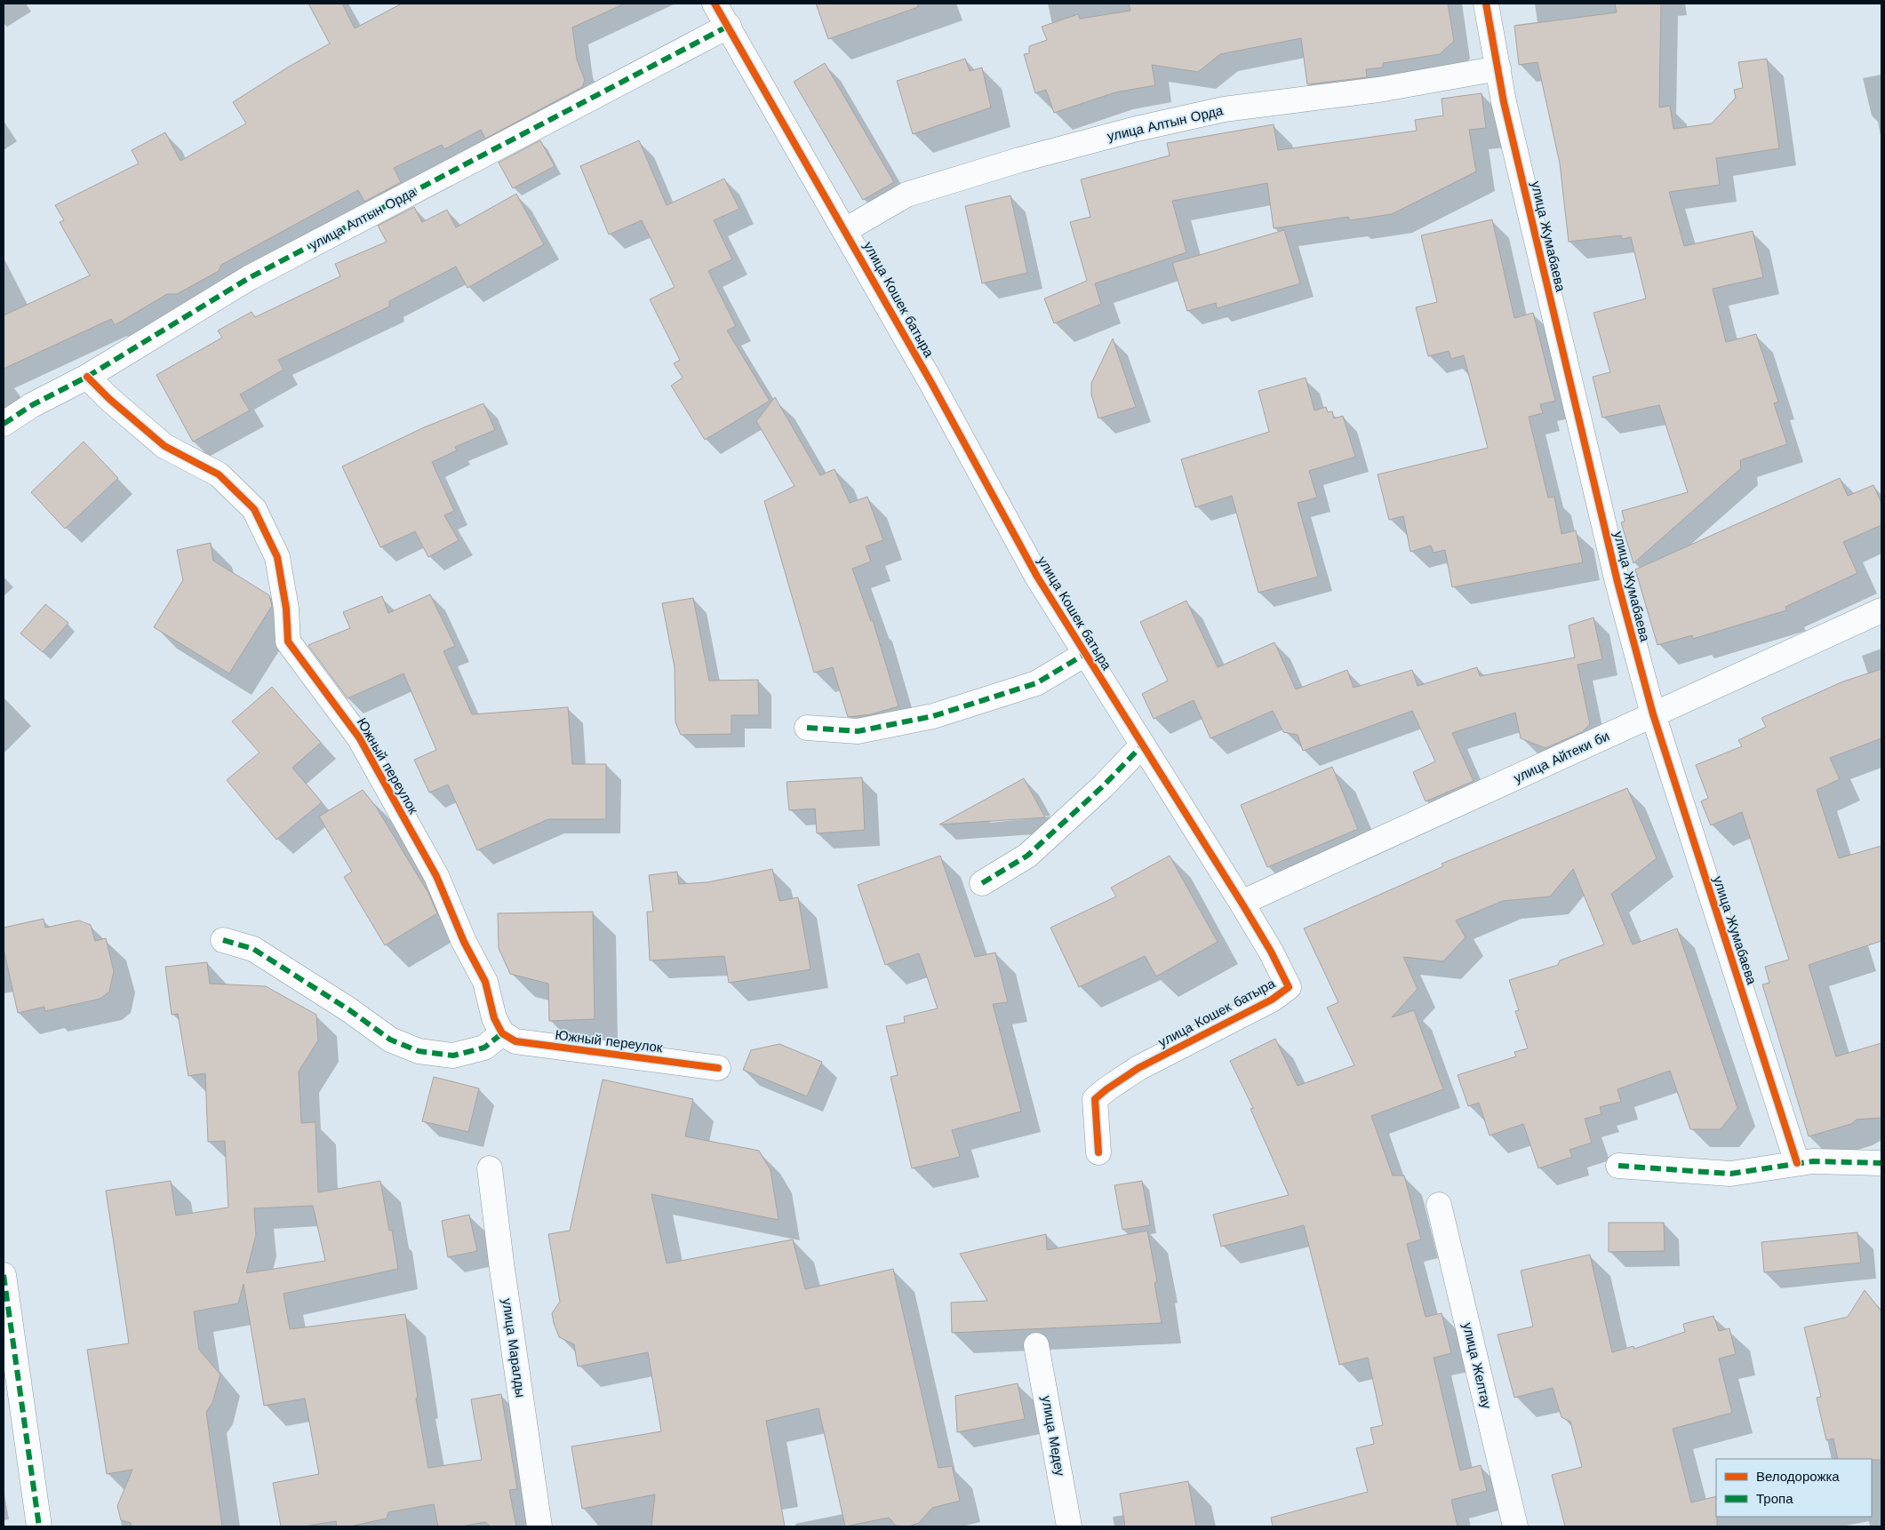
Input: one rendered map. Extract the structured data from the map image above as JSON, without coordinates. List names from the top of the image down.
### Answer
{
  "streets": {
    "street": [
      "улица Алтын Орда",
      "улица Жумабаева",
      "улица Кошек батыра",
      "улица Айтеки би",
      "Южный переулок",
      "улица Маралды",
      "улица Желтау",
      "улица Медеу"
    ]
  },
  "crossings": [
    ["улица Алтын Орда", "улица Жумабаева"],
    ["улица Алтын Орда", "улица Кошек батыра"],
    ["улица Алтын Орда", "Южный переулок"],
    ["улица Жумабаева", "улица Айтеки би"],
    ["улица Кошек батыра", "улица Айтеки би"]
  ],
  "legend": ["Велодорожка", "Тропа"]
}
